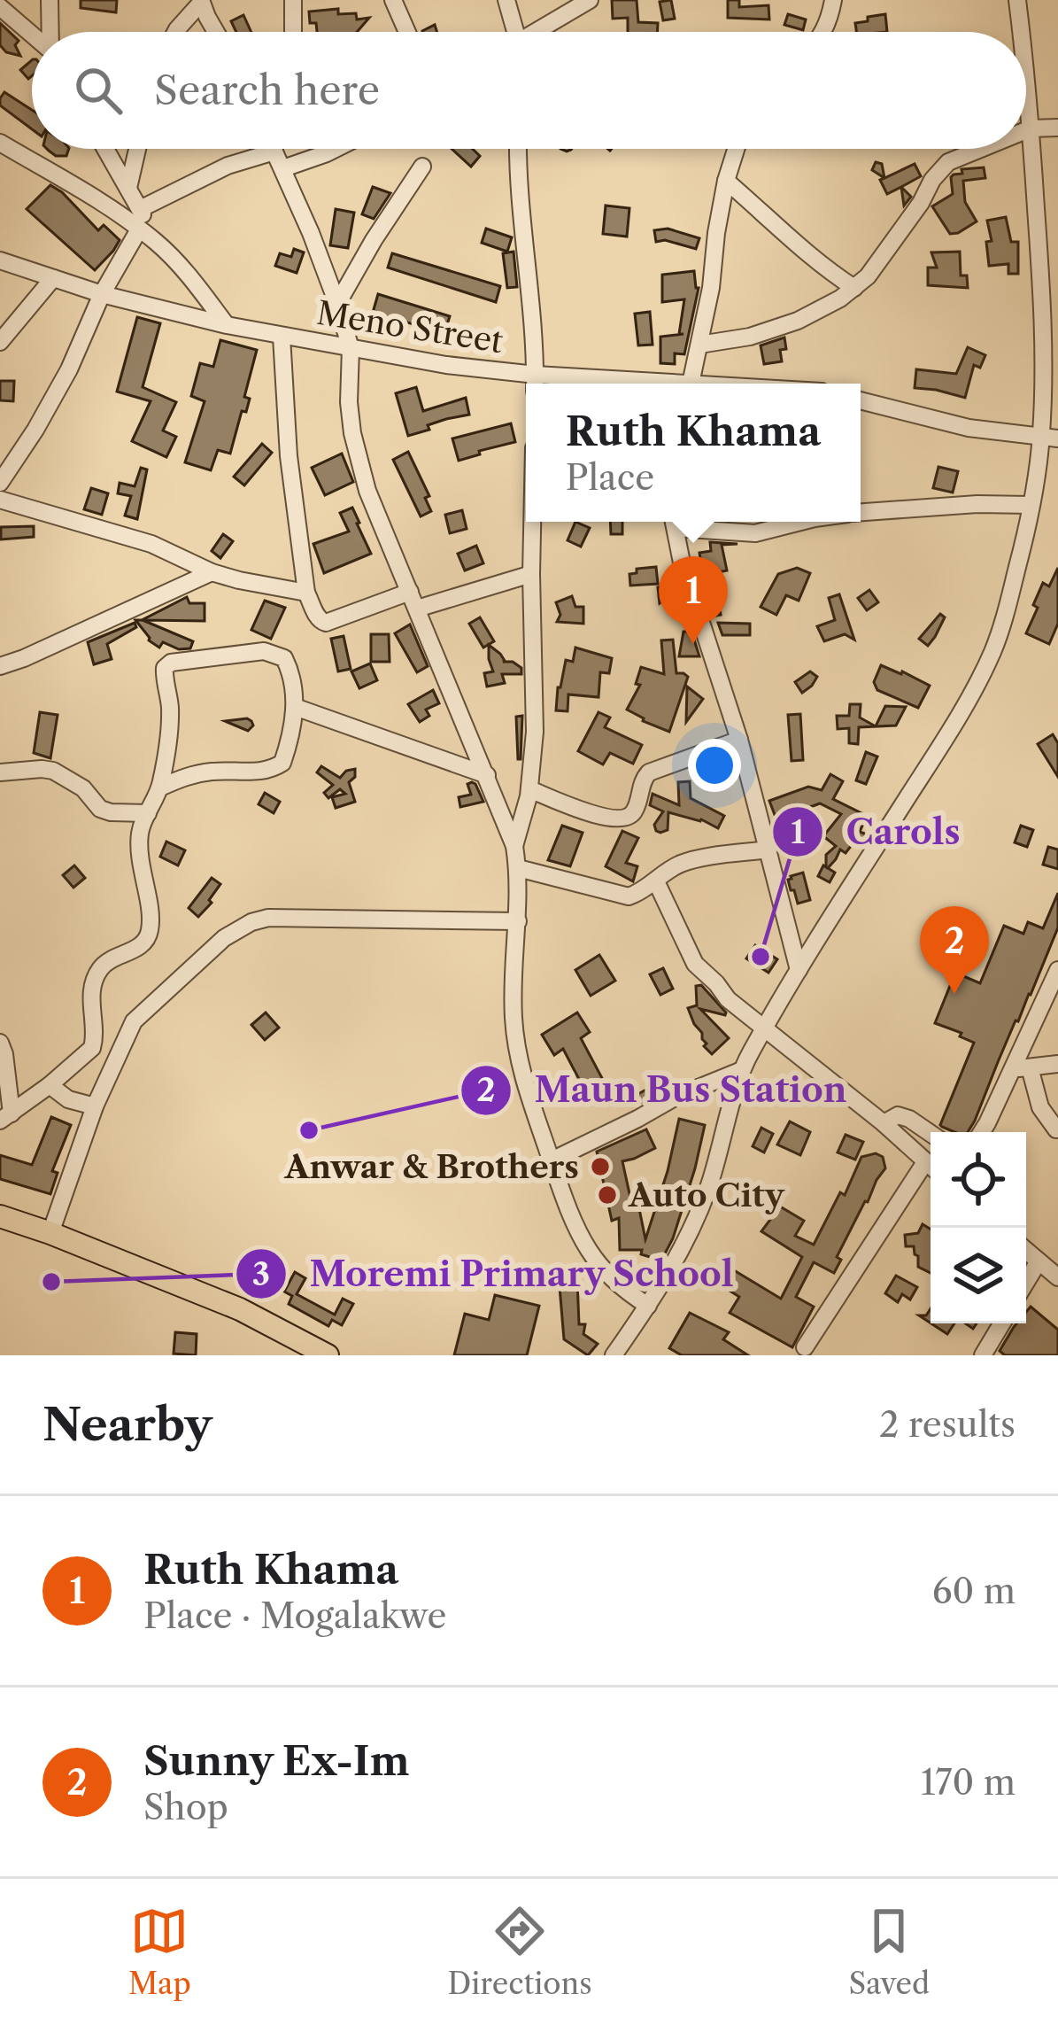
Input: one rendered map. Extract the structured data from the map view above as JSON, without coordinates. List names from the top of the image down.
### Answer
{
  "streets": {
    "street": ["Meno Street"]
  },
  "places": [
    "Carols",
    "Maun Bus Station",
    "Anwar & Brothers",
    "Auto City",
    "Moremi Primary School"
  ],
  "page": {
    "search": "Search here",
    "popup": ["Ruth Khama", "Place"],
    "pins": ["1", "2"],
    "heading": ["Nearby", "2 results"],
    "list": [
      {
        "mark": "1",
        "name": "Ruth Khama",
        "note": "Place · Mogalakwe",
        "value": "60 m"
      },
      {
        "mark": "2",
        "name": "Sunny Ex-Im",
        "note": "Shop",
        "value": "170 m"
      }
    ],
    "nav": ["Map", "Directions", "Saved"]
  }
}
